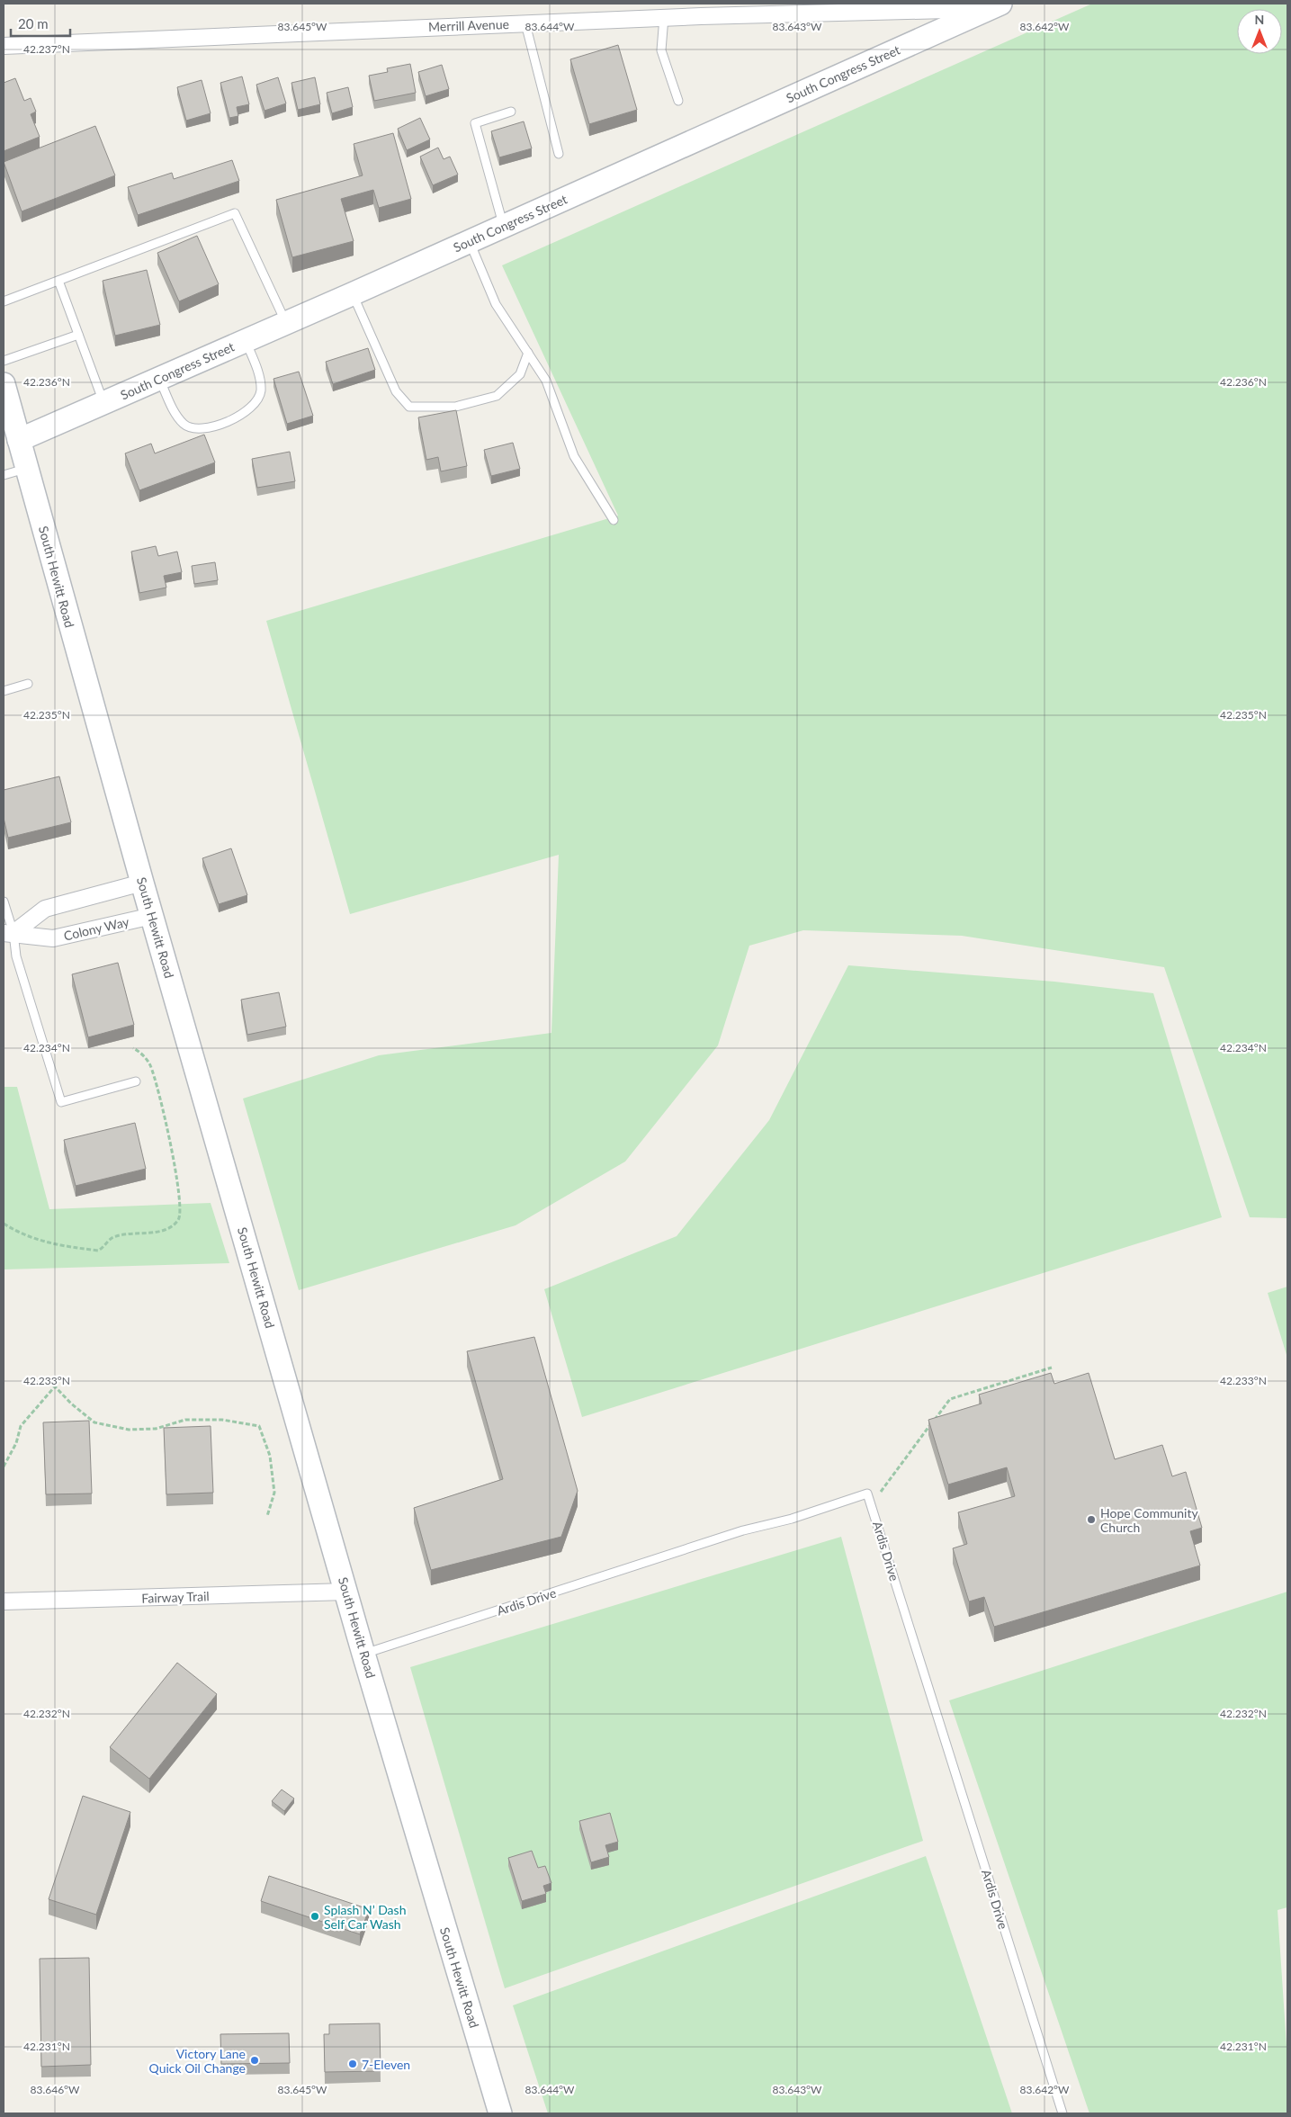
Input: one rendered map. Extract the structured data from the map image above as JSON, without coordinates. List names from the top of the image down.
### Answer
{
  "streets": {
    "main road": ["South Congress Street", "South Hewitt Road"],
    "street": ["Merrill Avenue", "Colony Way", "Fairway Trail"],
    "lane": ["Ardis Drive"]
  },
  "crossings": [
    ["Merrill Avenue", "South Congress Street"],
    ["South Congress Street", "South Hewitt Road"],
    ["South Hewitt Road", "Colony Way"],
    ["South Hewitt Road", "Ardis Drive"],
    ["South Hewitt Road", "Fairway Trail"]
  ],
  "places": [
    "Hope Community Church",
    "Splash N’ Dash Self Car Wash",
    "Victory Lane Quick Oil Change",
    "7-Eleven"
  ],
  "scale_bar": "20 m",
  "north": "top",
  "coordinates": [
    "83.645°W",
    "83.644°W",
    "83.643°W",
    "83.642°W",
    "42.237°N",
    "42.236°N",
    "42.235°N",
    "42.234°N",
    "42.233°N",
    "42.232°N",
    "42.231°N",
    "83.646°W"
  ]
}
